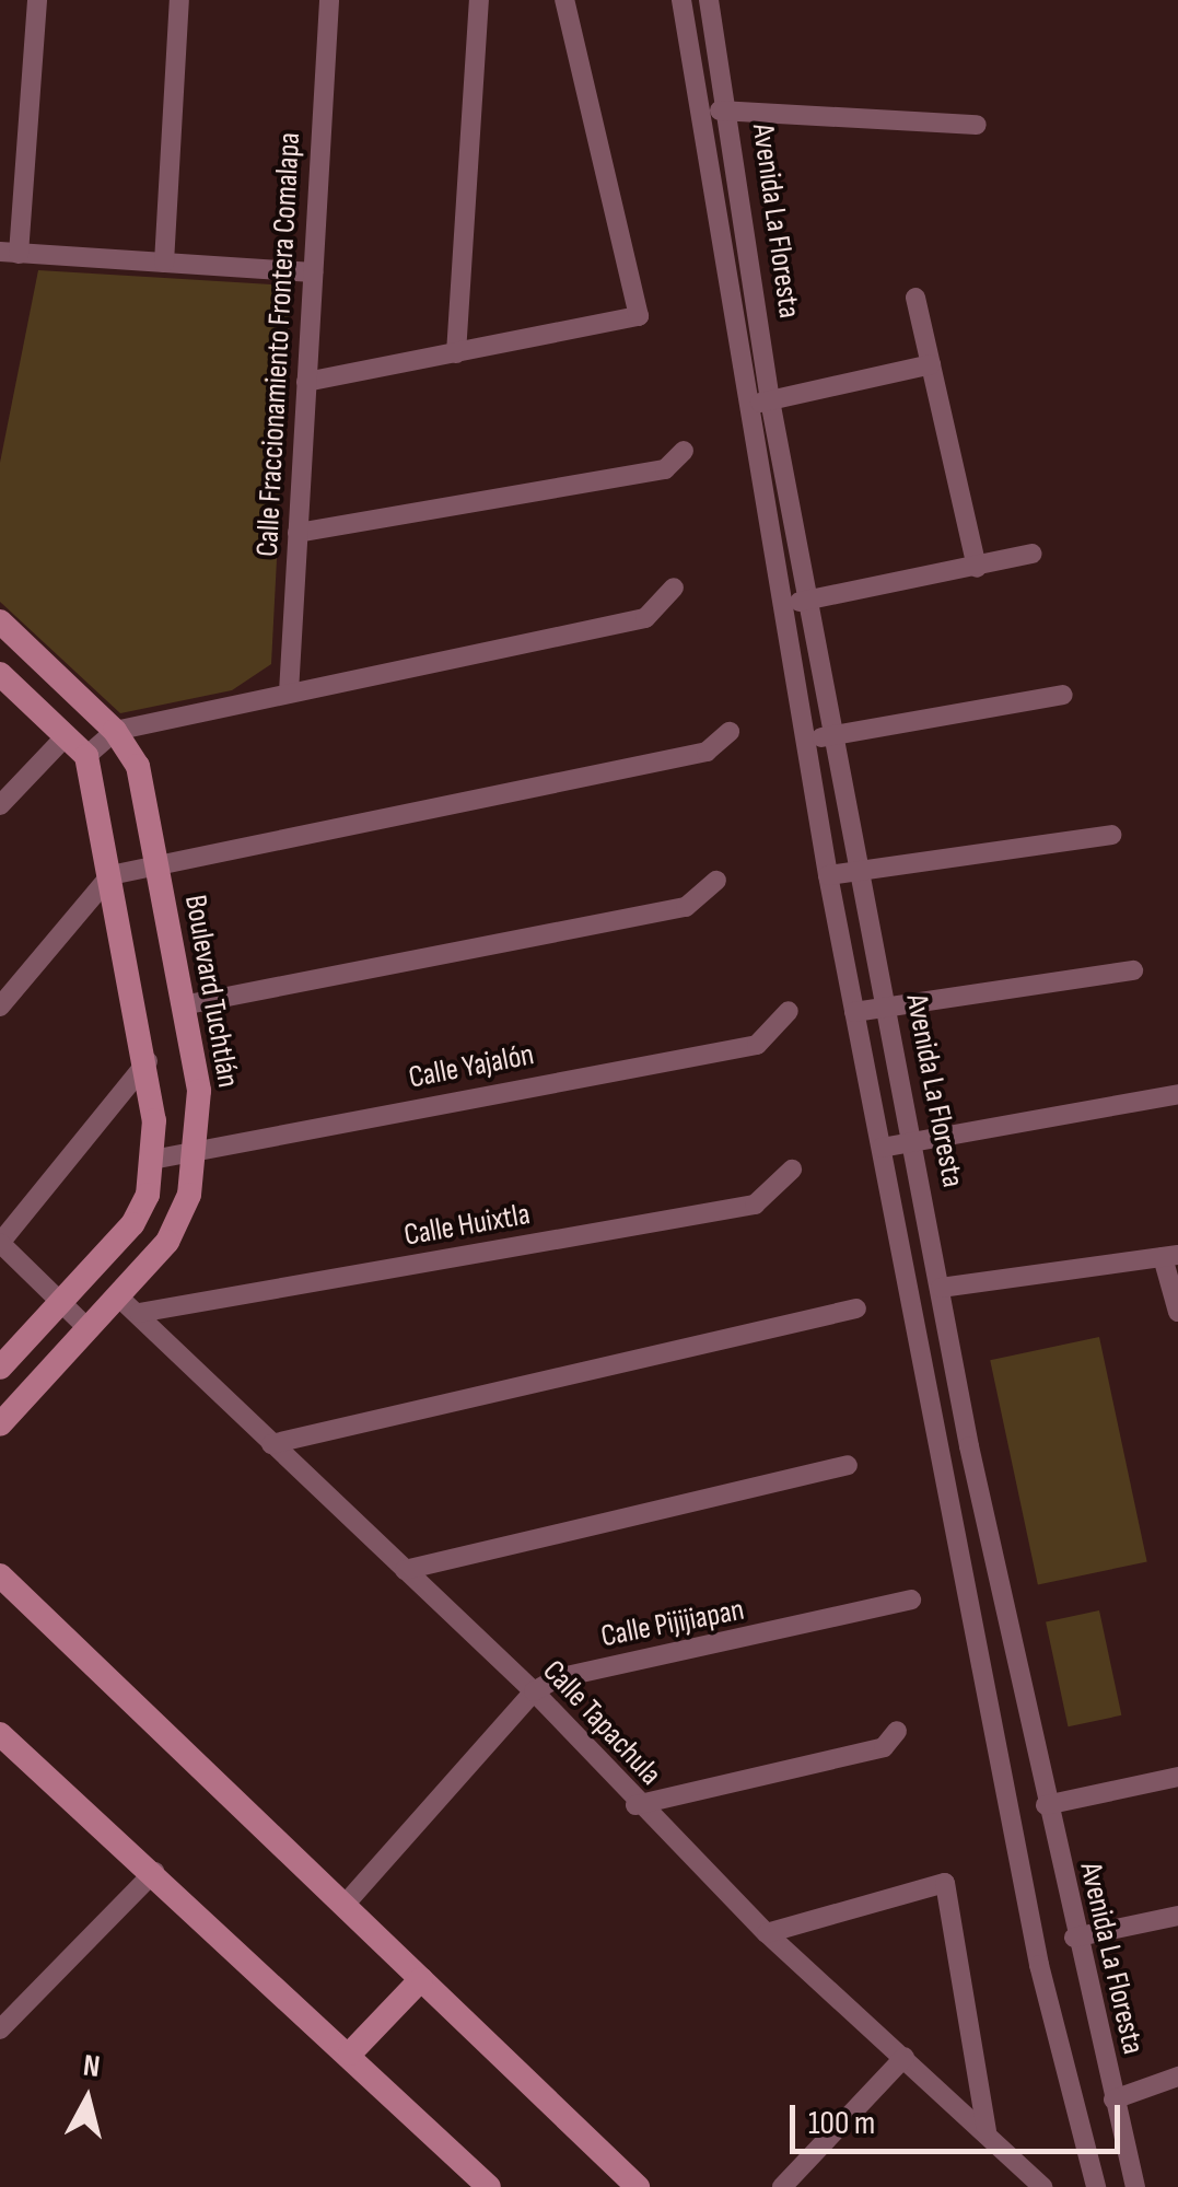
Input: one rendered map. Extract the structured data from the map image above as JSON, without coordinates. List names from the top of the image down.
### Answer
{
  "streets": {
    "street": [
      "Avenida La Floresta",
      "Calle Fraccionamiento Frontera Comalapa",
      "Boulevard Tuchtlán",
      "Calle Yajalón",
      "Calle Huixtla",
      "Calle Pijijiapan",
      "Calle Tapachula"
    ]
  },
  "crossings": [
    ["Boulevard Tuchtlán", "Calle Yajalón"],
    ["Boulevard Tuchtlán", "Calle Huixtla"],
    ["Boulevard Tuchtlán", "Calle Tapachula"],
    ["Calle Huixtla", "Calle Tapachula"],
    ["Calle Pijijiapan", "Calle Tapachula"]
  ],
  "scale_bar": "100 m",
  "north": "top"
}
